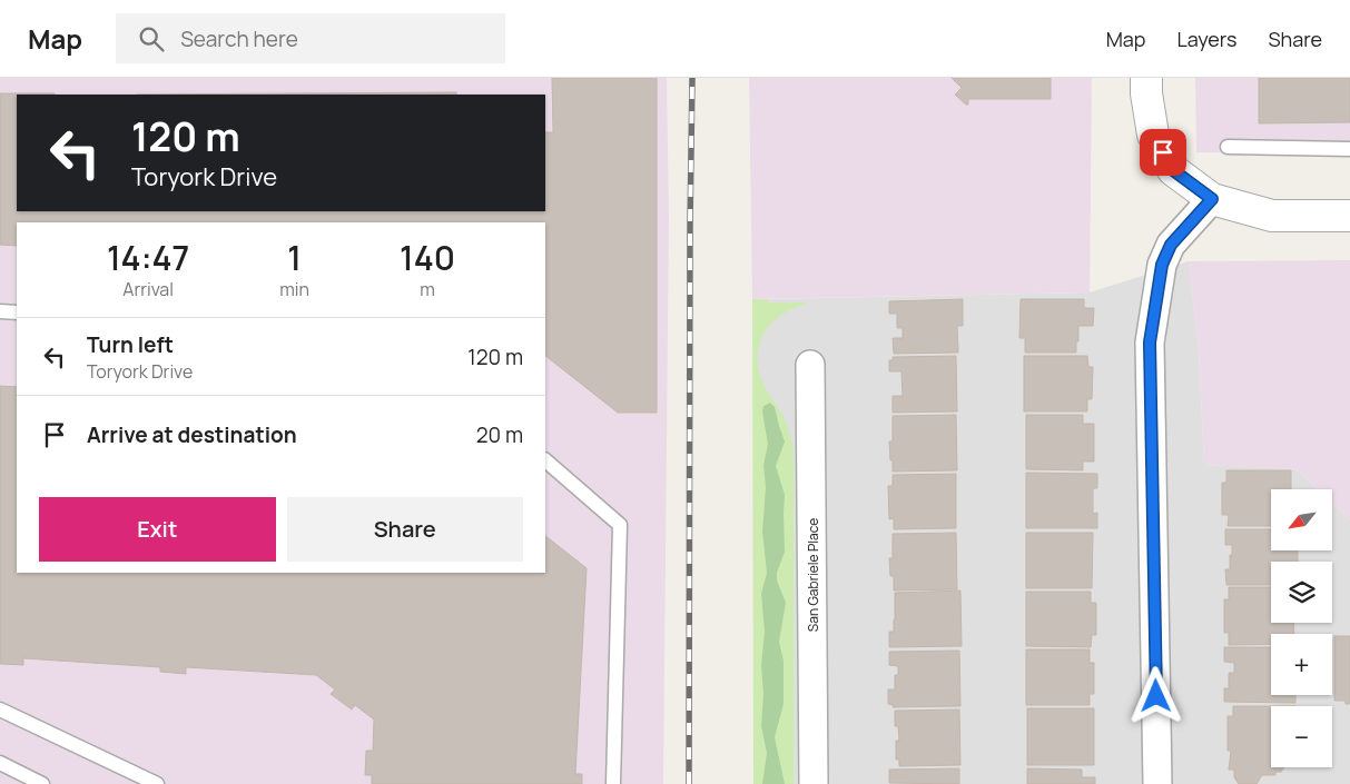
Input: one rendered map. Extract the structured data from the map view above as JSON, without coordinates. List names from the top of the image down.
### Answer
{
  "streets": {
    "street": ["San Gabriele Place"]
  },
  "north": "bottom left",
  "page": {
    "header": "Map",
    "search": "Search here",
    "nav": ["Map", "Layers", "Share"],
    "turn": ["120 m", "Toryork Drive"],
    "eta": [
      "14:47",
      "Arrival",
      "1",
      "min",
      "140",
      "m"
    ],
    "list": [
      {
        "name": "Turn left",
        "note": "Toryork Drive",
        "value": "120 m"
      },
      {
        "name": "Arrive at destination",
        "value": "20 m"
      }
    ],
    "buttons": ["Exit", "Share"],
    "map_buttons": ["+", "−"]
  }
}
